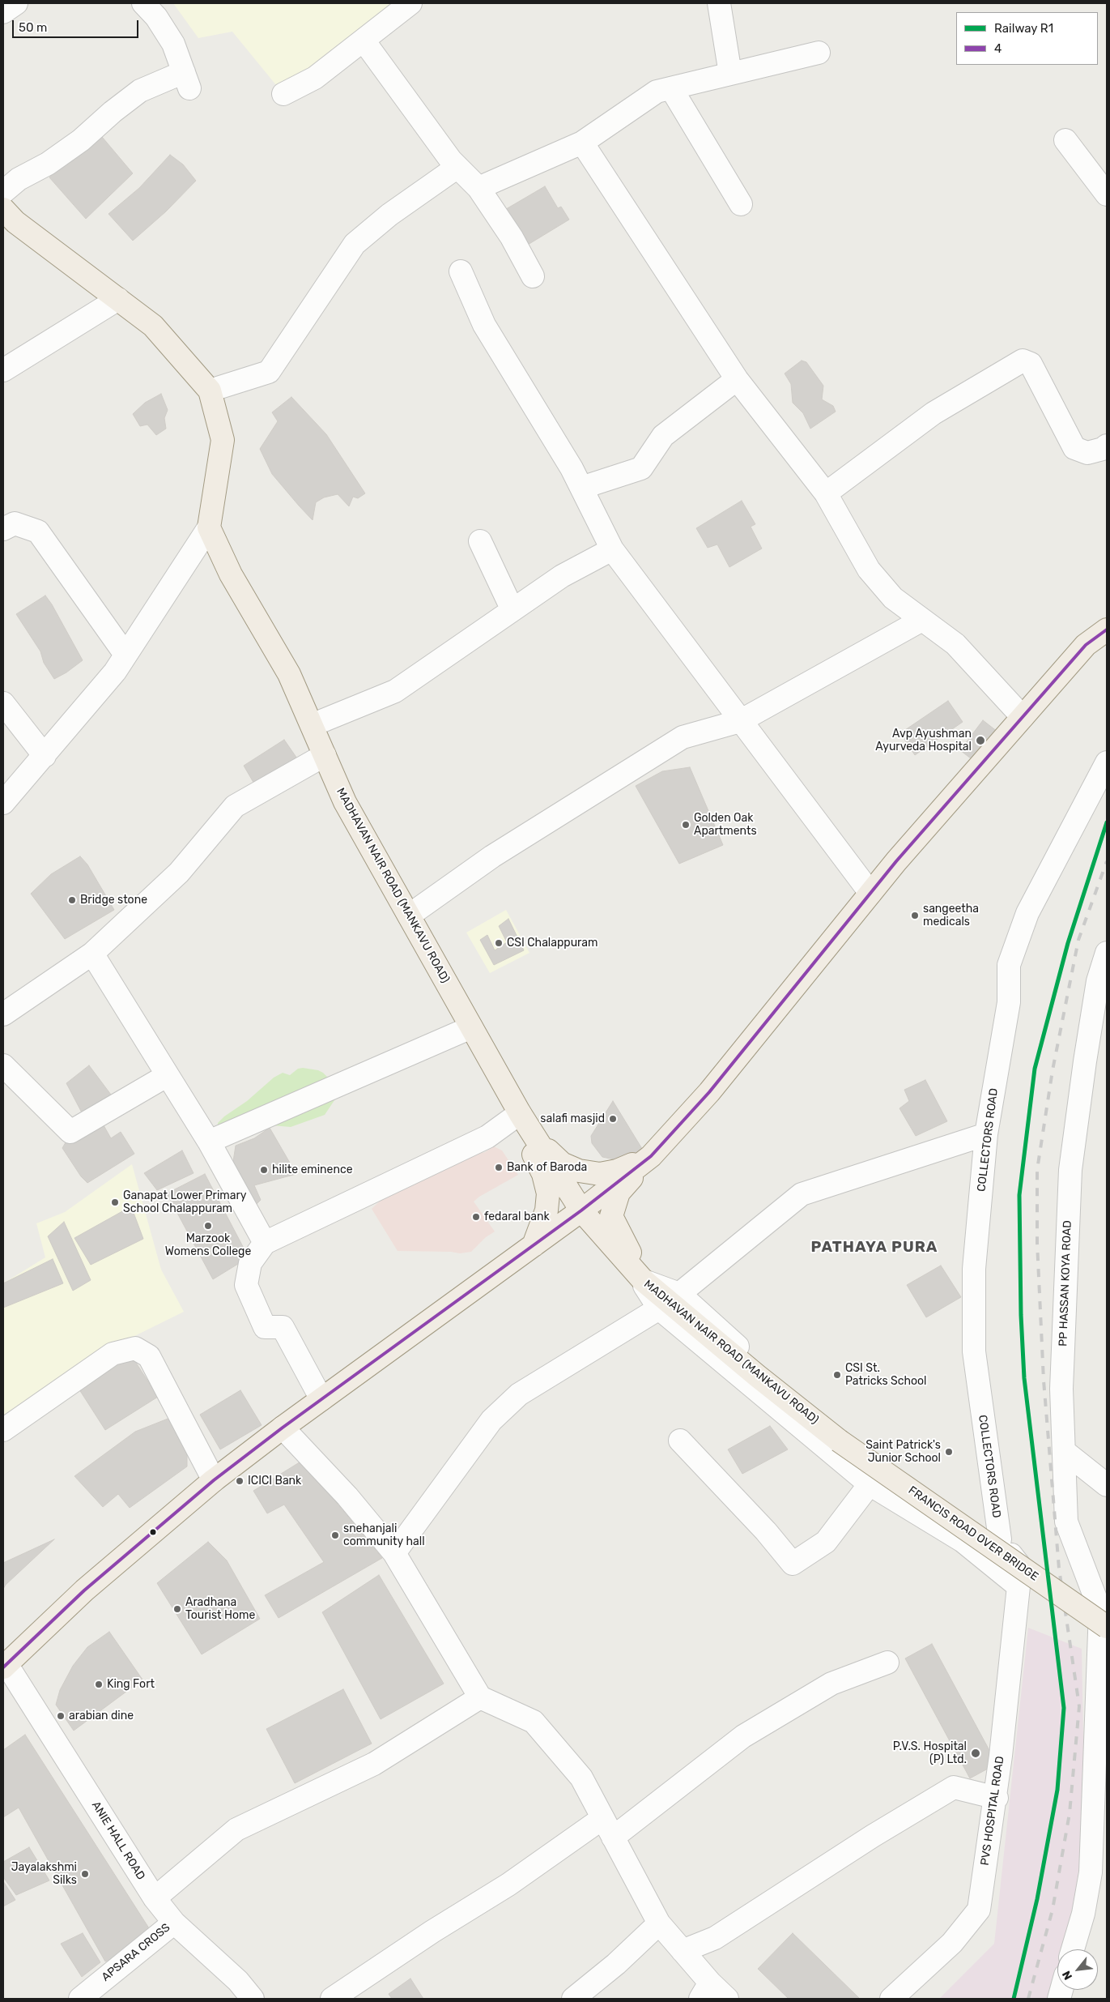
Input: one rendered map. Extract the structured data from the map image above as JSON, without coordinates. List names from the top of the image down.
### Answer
{
  "streets": {
    "main road": ["MADHAVAN NAIR ROAD (MANKAVU ROAD)", "FRANCIS ROAD OVER BRIDGE"],
    "street": [
      "COLLECTORS ROAD",
      "PP HASSAN KOYA ROAD",
      "PVS HOSPITAL ROAD",
      "ANIE HALL ROAD",
      "APSARA CROSS"
    ]
  },
  "crossings": [
    ["MADHAVAN NAIR ROAD (MANKAVU ROAD)", "FRANCIS ROAD OVER BRIDGE"],
    ["MADHAVAN NAIR ROAD (MANKAVU ROAD)", "PVS HOSPITAL ROAD"],
    ["COLLECTORS ROAD", "PVS HOSPITAL ROAD"],
    ["PP HASSAN KOYA ROAD", "FRANCIS ROAD OVER BRIDGE"],
    ["ANIE HALL ROAD", "APSARA CROSS"]
  ],
  "districts": ["PATHAYA PURA"],
  "places": [
    "Avp Ayushman Ayurveda Hospital",
    "Golden Oak Apartments",
    "Bridge stone",
    "sangeetha medicals",
    "CSI Chalappuram",
    "salafi masjid",
    "Bank of Baroda",
    "hilite eminence",
    "Ganapat Lower Primary School Chalappuram",
    "fedaral bank",
    "Marzook Womens College",
    "CSI St. Patricks School",
    "Saint Patrick's Junior School",
    "ICICI Bank",
    "snehanjali community hall",
    "Aradhana Tourist Home",
    "King Fort",
    "arabian dine",
    "P.V.S. Hospital (P) Ltd.",
    "Jayalakshmi Silks"
  ],
  "lines": ["transit line 4", "rail line R1"],
  "legend": ["Railway R1", "4"],
  "scale_bar": "50 m",
  "north": "bottom left"
}
